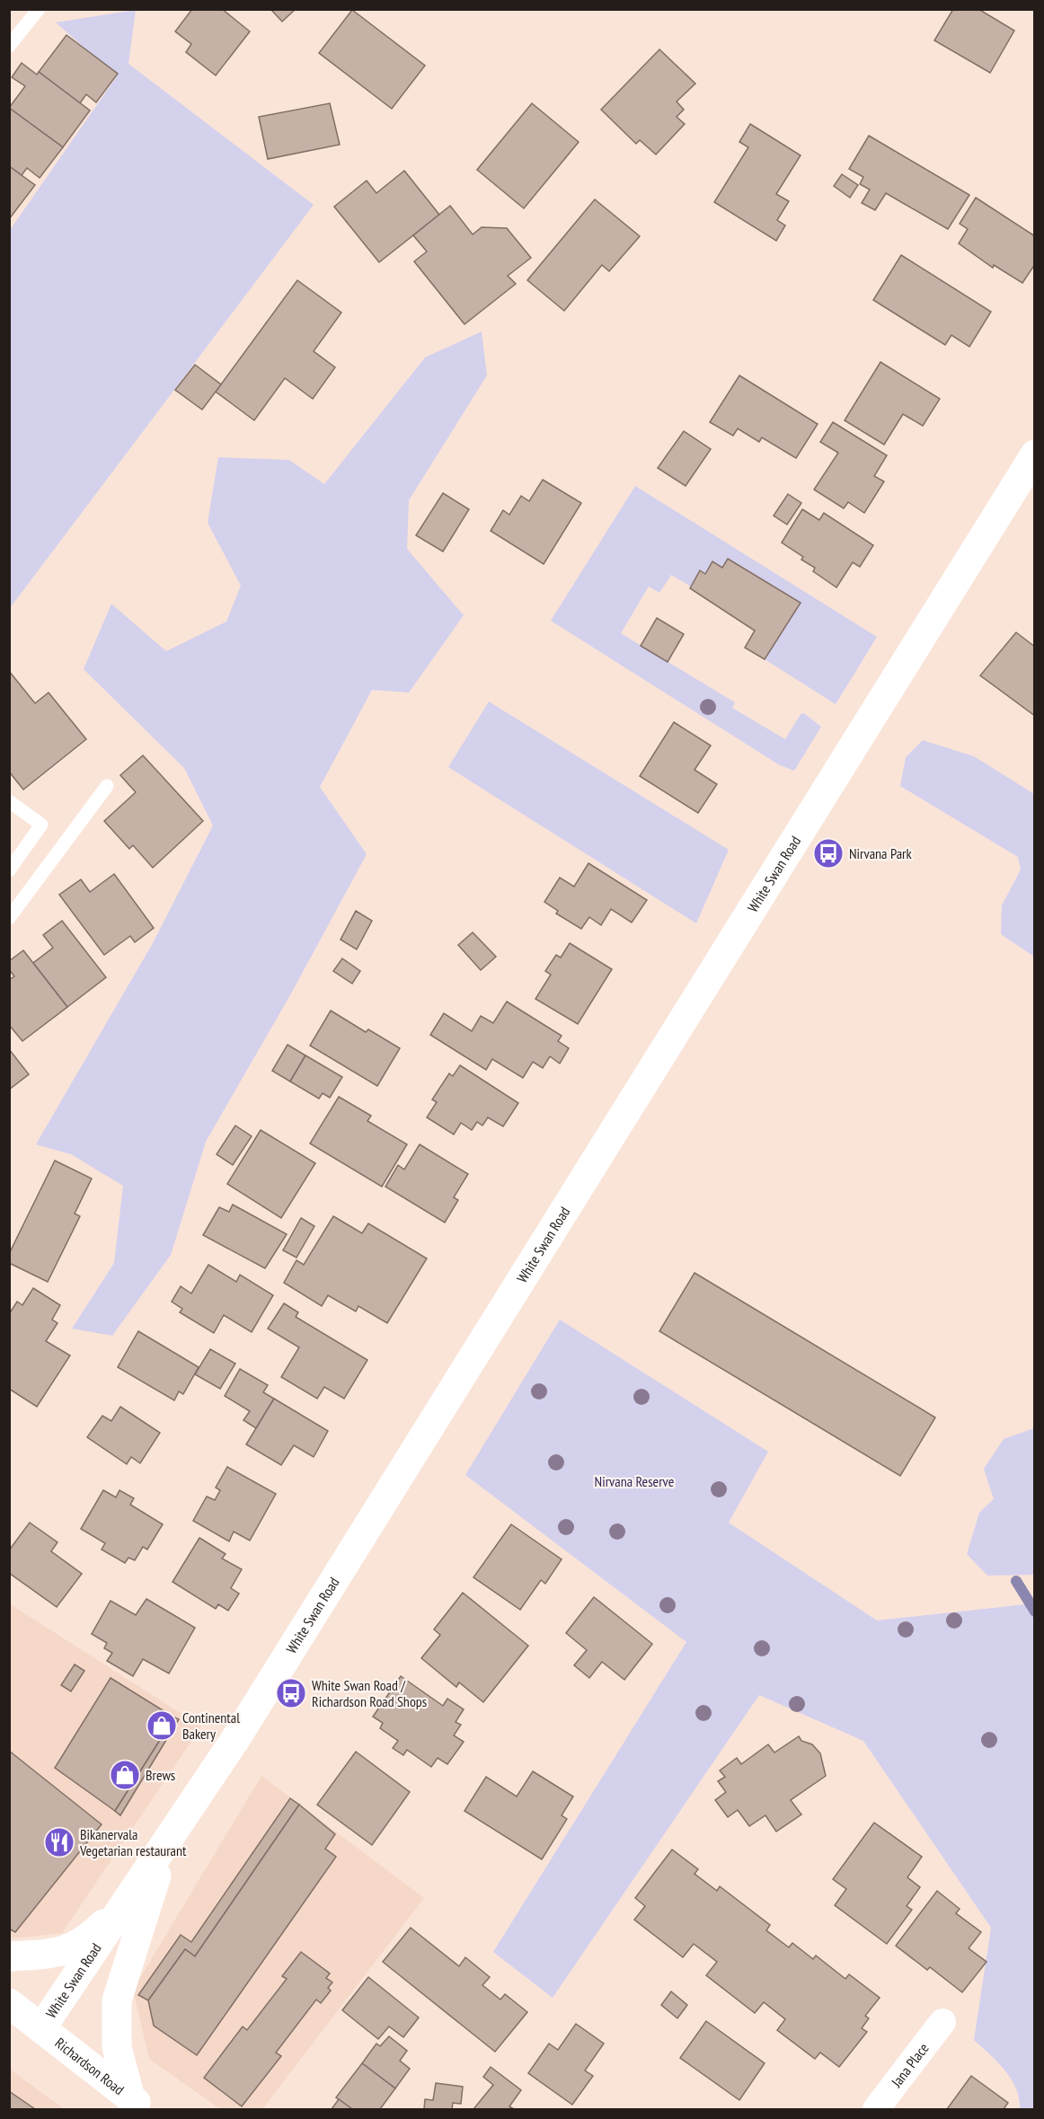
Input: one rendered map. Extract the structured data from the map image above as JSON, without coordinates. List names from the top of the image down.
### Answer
{
  "streets": {
    "main road": ["White Swan Road", "Richardson Road"],
    "street": ["Jana Place"]
  },
  "crossings": [
    ["White Swan Road", "Richardson Road"]
  ],
  "parks": ["Nirvana Reserve"],
  "places": {
    "bus stop": ["Nirvana Park", "White Swan Road / Richardson Road Shops"],
    "shop": ["Continental Bakery", "Brews"],
    "restaurant": ["Bikanervala Vegetarian restaurant"]
  }
}
